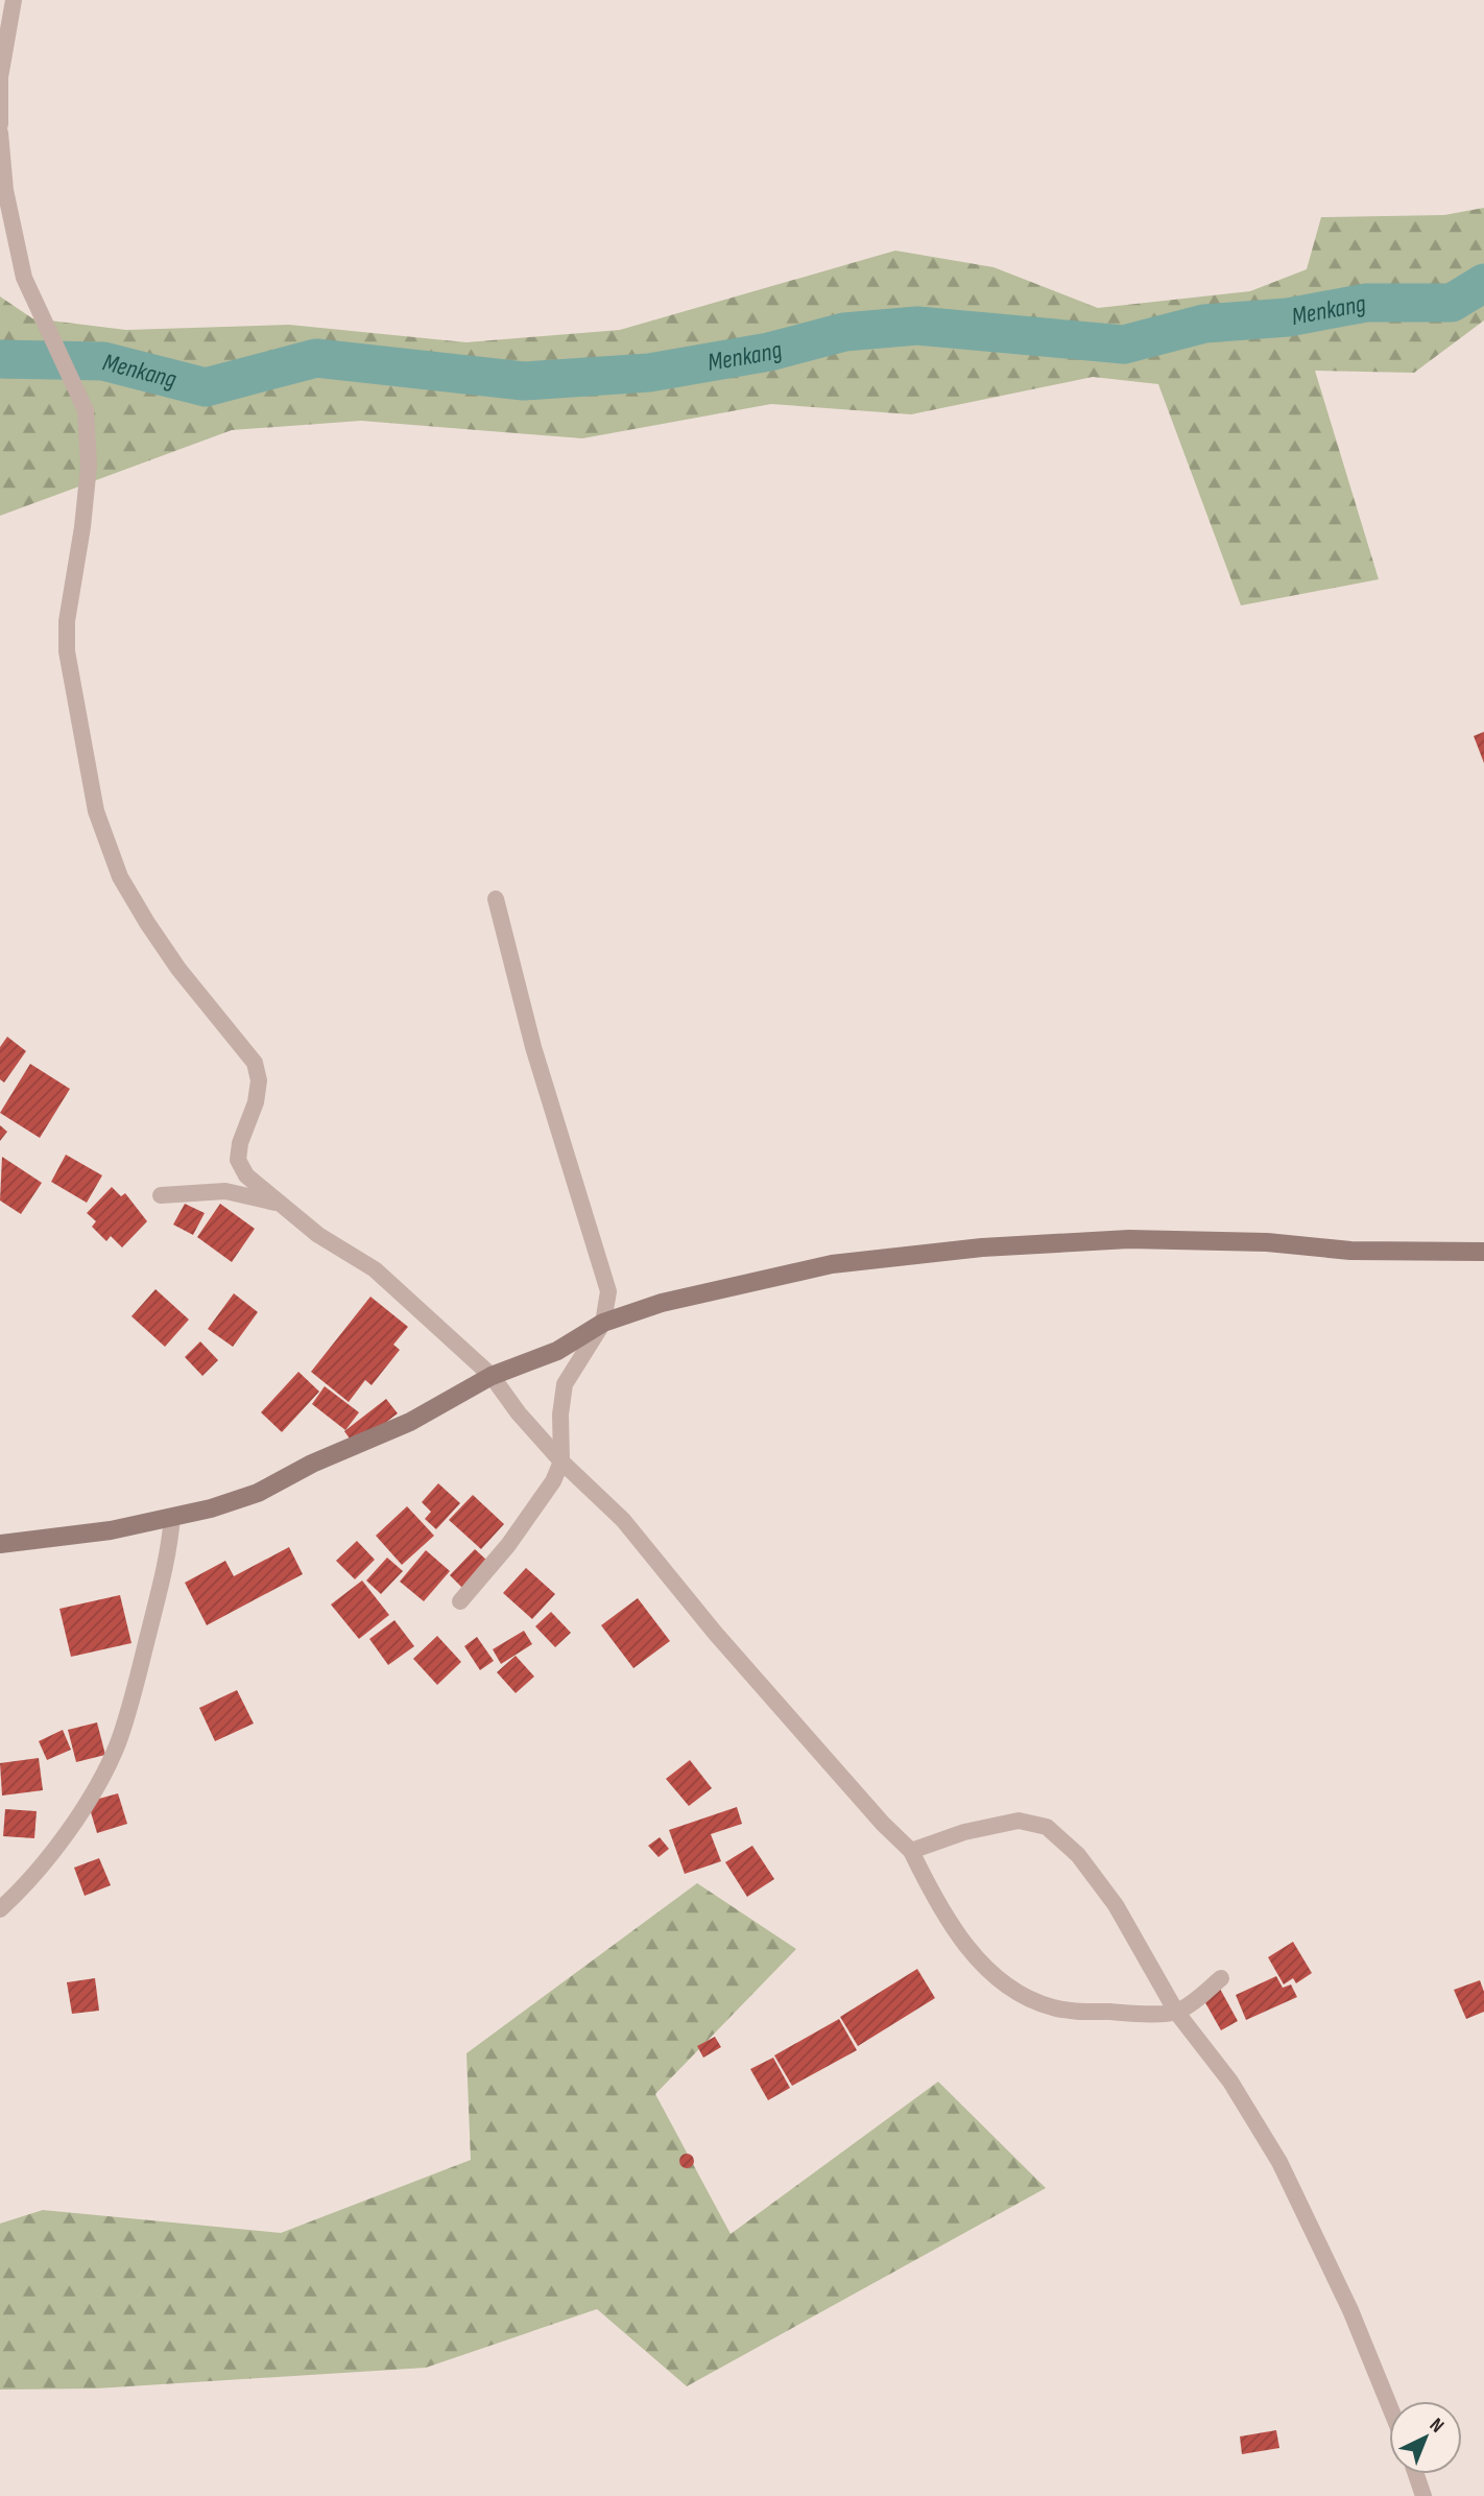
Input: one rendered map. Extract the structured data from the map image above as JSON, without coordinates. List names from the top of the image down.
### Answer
{
  "water": ["Menkang"],
  "north": "top right"
}
